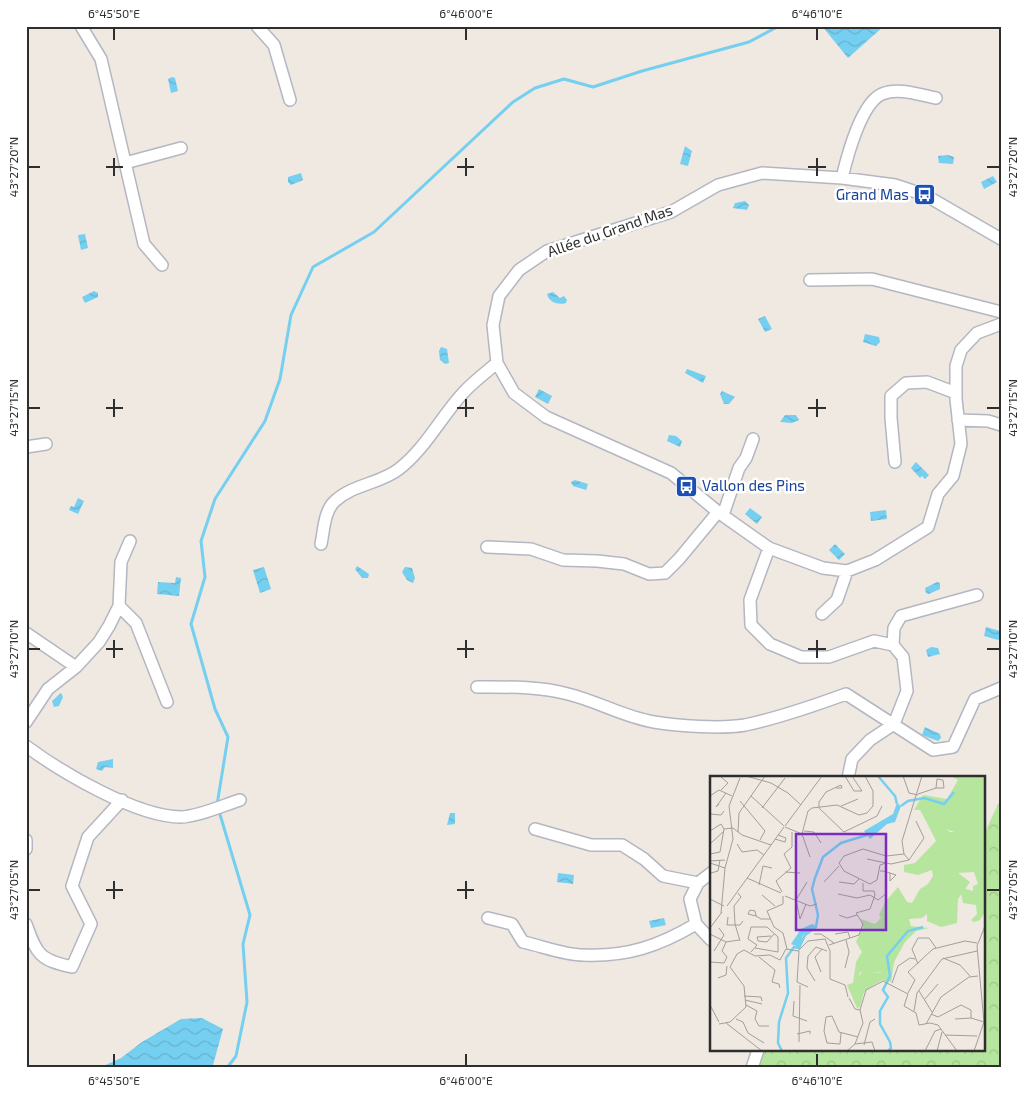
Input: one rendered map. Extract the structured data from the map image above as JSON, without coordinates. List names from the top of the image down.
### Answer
{
  "streets": {
    "street": ["Allée du Grand Mas"]
  },
  "places": {
    "bus stop": ["Grand Mas", "Vallon des Pins"]
  },
  "coordinates": [
    "6°45'50\"E",
    "6°46'00\"E",
    "6°46'10\"E",
    "43°27'20\"N",
    "43°27'15\"N",
    "43°27'10\"N",
    "43°27'05\"N"
  ]
}
